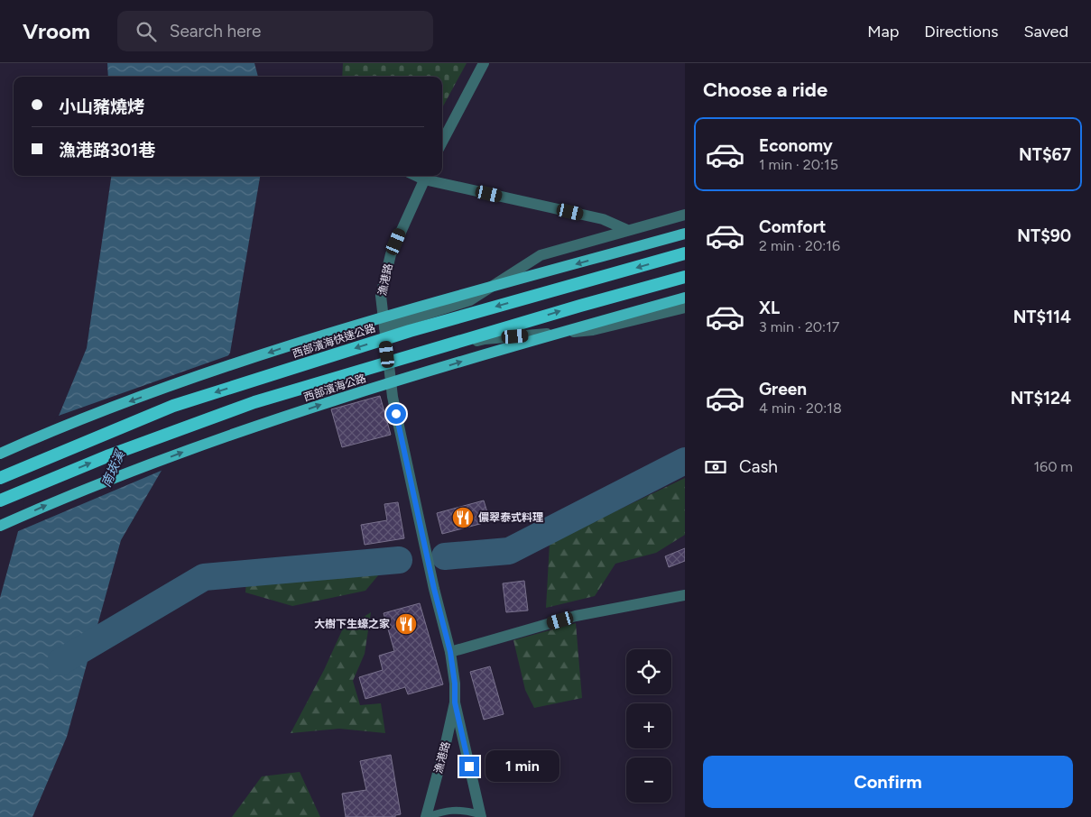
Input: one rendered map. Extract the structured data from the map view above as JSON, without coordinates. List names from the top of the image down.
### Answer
{
  "streets": {
    "highway": ["西部濱海快速公路"],
    "main road": ["西部濱海公路"],
    "street": ["漁港路"]
  },
  "water": ["南崁溪"],
  "places": {
    "restaurant": ["儂翠泰式料理", "大樹下生蠔之家"]
  },
  "page": {
    "header": "Vroom",
    "search": "Search here",
    "nav": ["Map", "Directions", "Saved"],
    "heading": "Choose a ride",
    "banner": ["小山豬燒烤", "漁港路301巷"],
    "list": [
      {
        "name": "Economy",
        "note": "1 min · 20:15",
        "value": "NT$67"
      },
      {
        "name": "Comfort",
        "note": "2 min · 20:16",
        "value": "NT$90"
      },
      {
        "name": "XL",
        "note": "3 min · 20:17",
        "value": "NT$114"
      },
      {
        "name": "Green",
        "note": "4 min · 20:18",
        "value": "NT$124"
      }
    ],
    "pay": ["Cash", "160 m"],
    "map_buttons": ["+", "−"],
    "buttons": "Confirm",
    "bubble": "1 min"
  }
}
